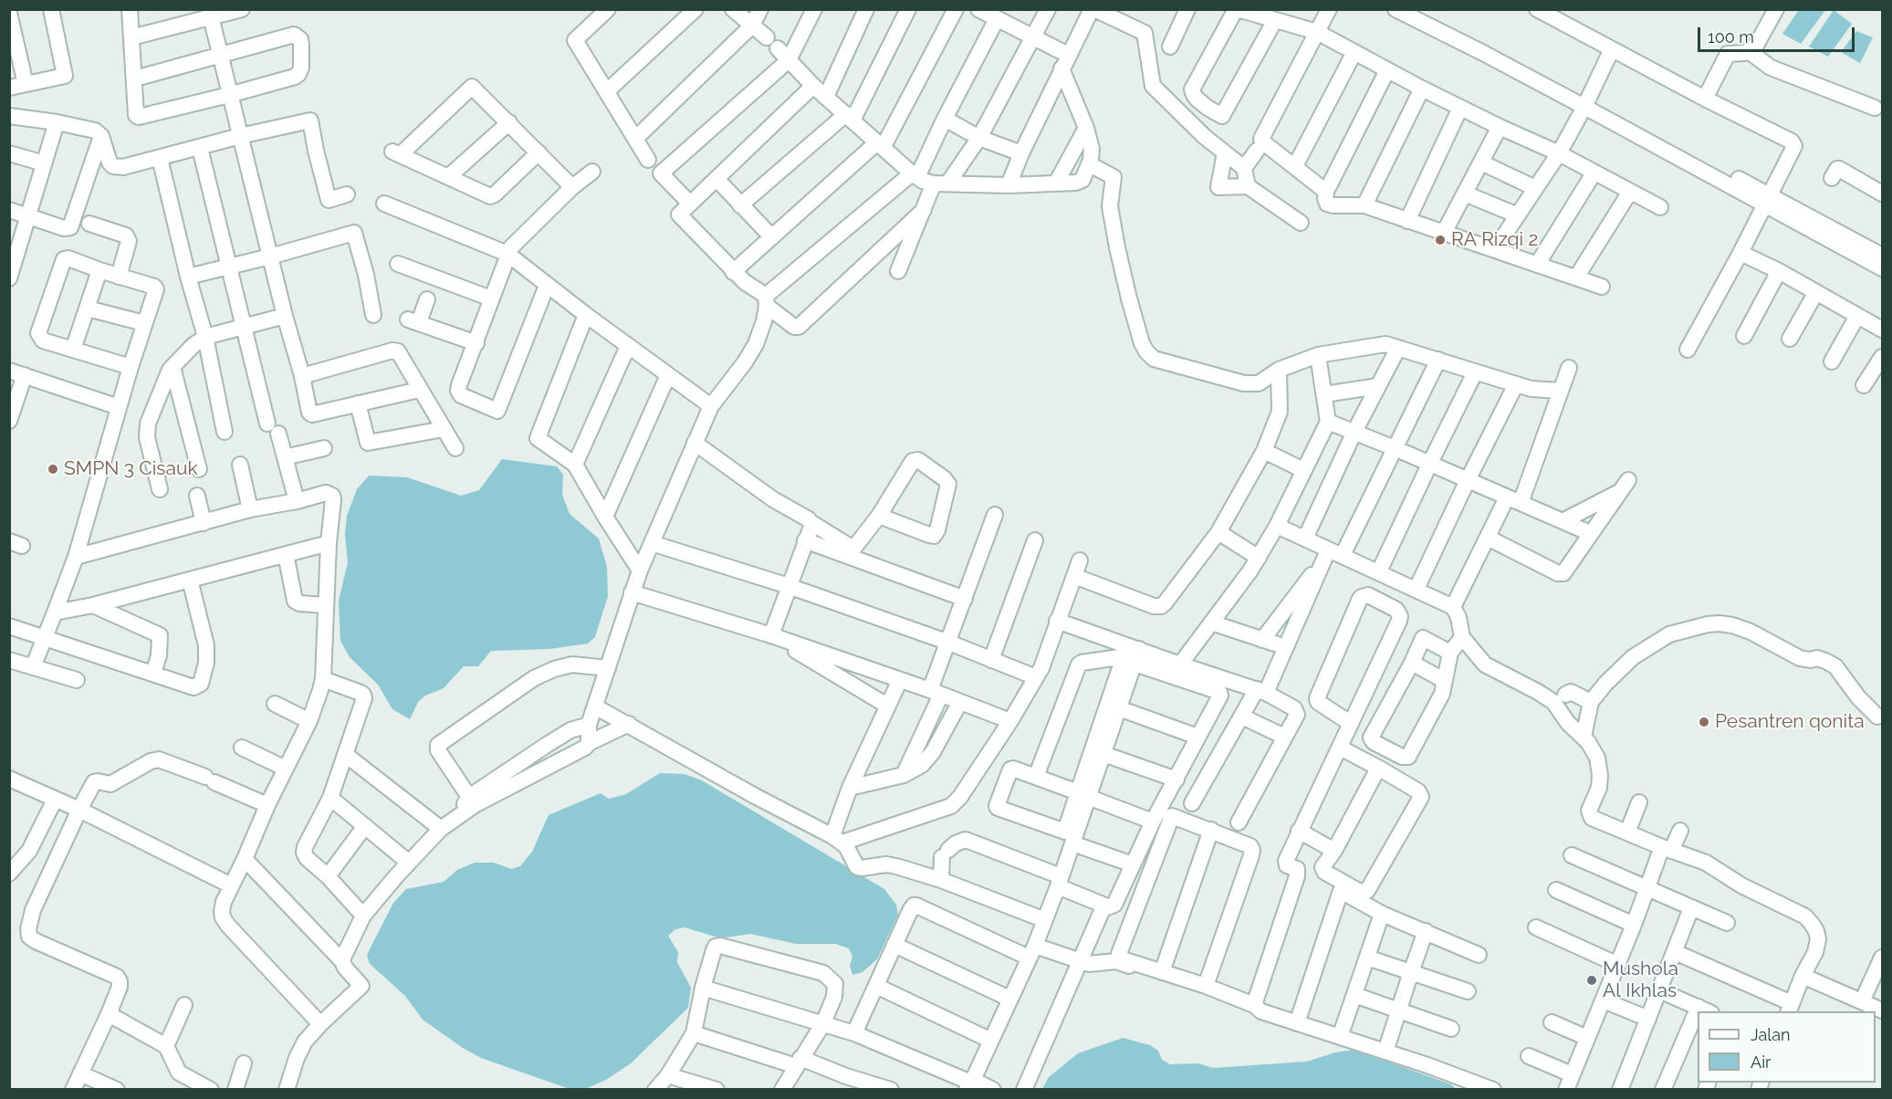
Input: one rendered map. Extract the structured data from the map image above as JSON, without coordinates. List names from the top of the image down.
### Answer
{
  "places": [
    "RA Rizqi 2",
    "SMPN 3 Cisauk",
    "Pesantren qonita",
    "Mushola Al Ikhlas"
  ],
  "legend": ["Jalan", "Air"],
  "scale_bar": "100 m"
}
